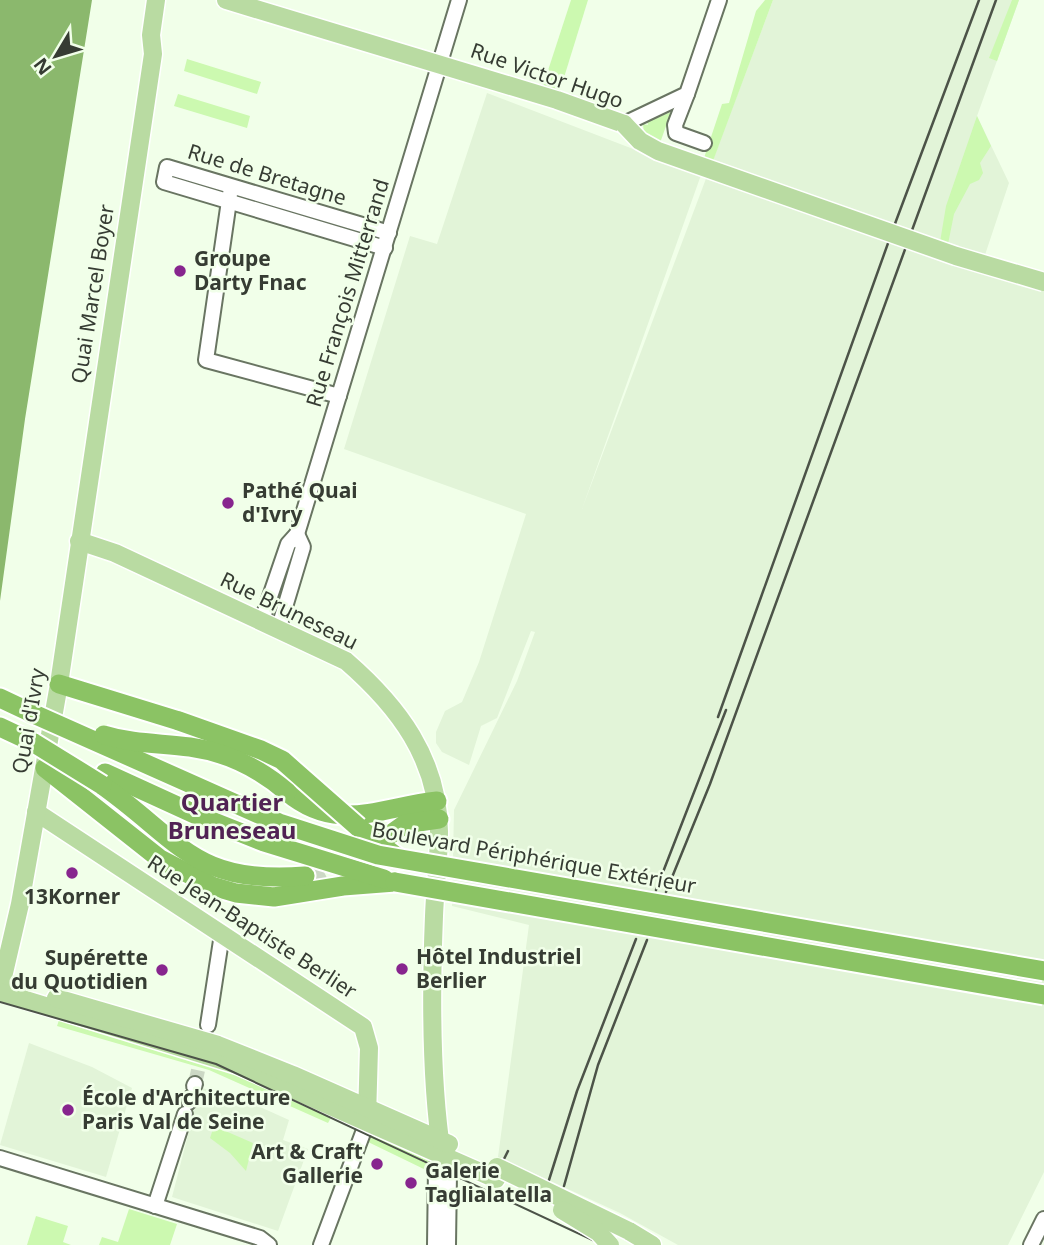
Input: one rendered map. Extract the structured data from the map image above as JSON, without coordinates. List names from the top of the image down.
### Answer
{
  "streets": {
    "highway": ["Boulevard Périphérique Extérieur"],
    "main road": [
      "Rue Victor Hugo",
      "Quai Marcel Boyer",
      "Rue Bruneseau",
      "Quai d'Ivry",
      "Rue Jean-Baptiste Berlier"
    ],
    "street": ["Rue de Bretagne", "Rue François Mitterrand"]
  },
  "crossings": [
    ["Rue Victor Hugo", "Rue François Mitterrand"],
    ["Rue de Bretagne", "Rue François Mitterrand"],
    ["Rue François Mitterrand", "Rue Bruneseau"],
    ["Quai Marcel Boyer", "Rue Bruneseau"],
    ["Quai Marcel Boyer", "Quai d'Ivry"],
    ["Rue Bruneseau", "Quai d'Ivry"],
    ["Quai d'Ivry", "Rue Jean-Baptiste Berlier"]
  ],
  "districts": ["Quartier Bruneseau"],
  "places": [
    "Groupe Darty Fnac",
    "Pathé Quai d'Ivry",
    "13Korner",
    "Hôtel Industriel Berlier",
    "Supérette du Quotidien",
    "École d'Architecture Paris Val de Seine",
    "Art & Craft Gallerie",
    "Galerie Taglialatella"
  ],
  "north": "bottom left"
}
